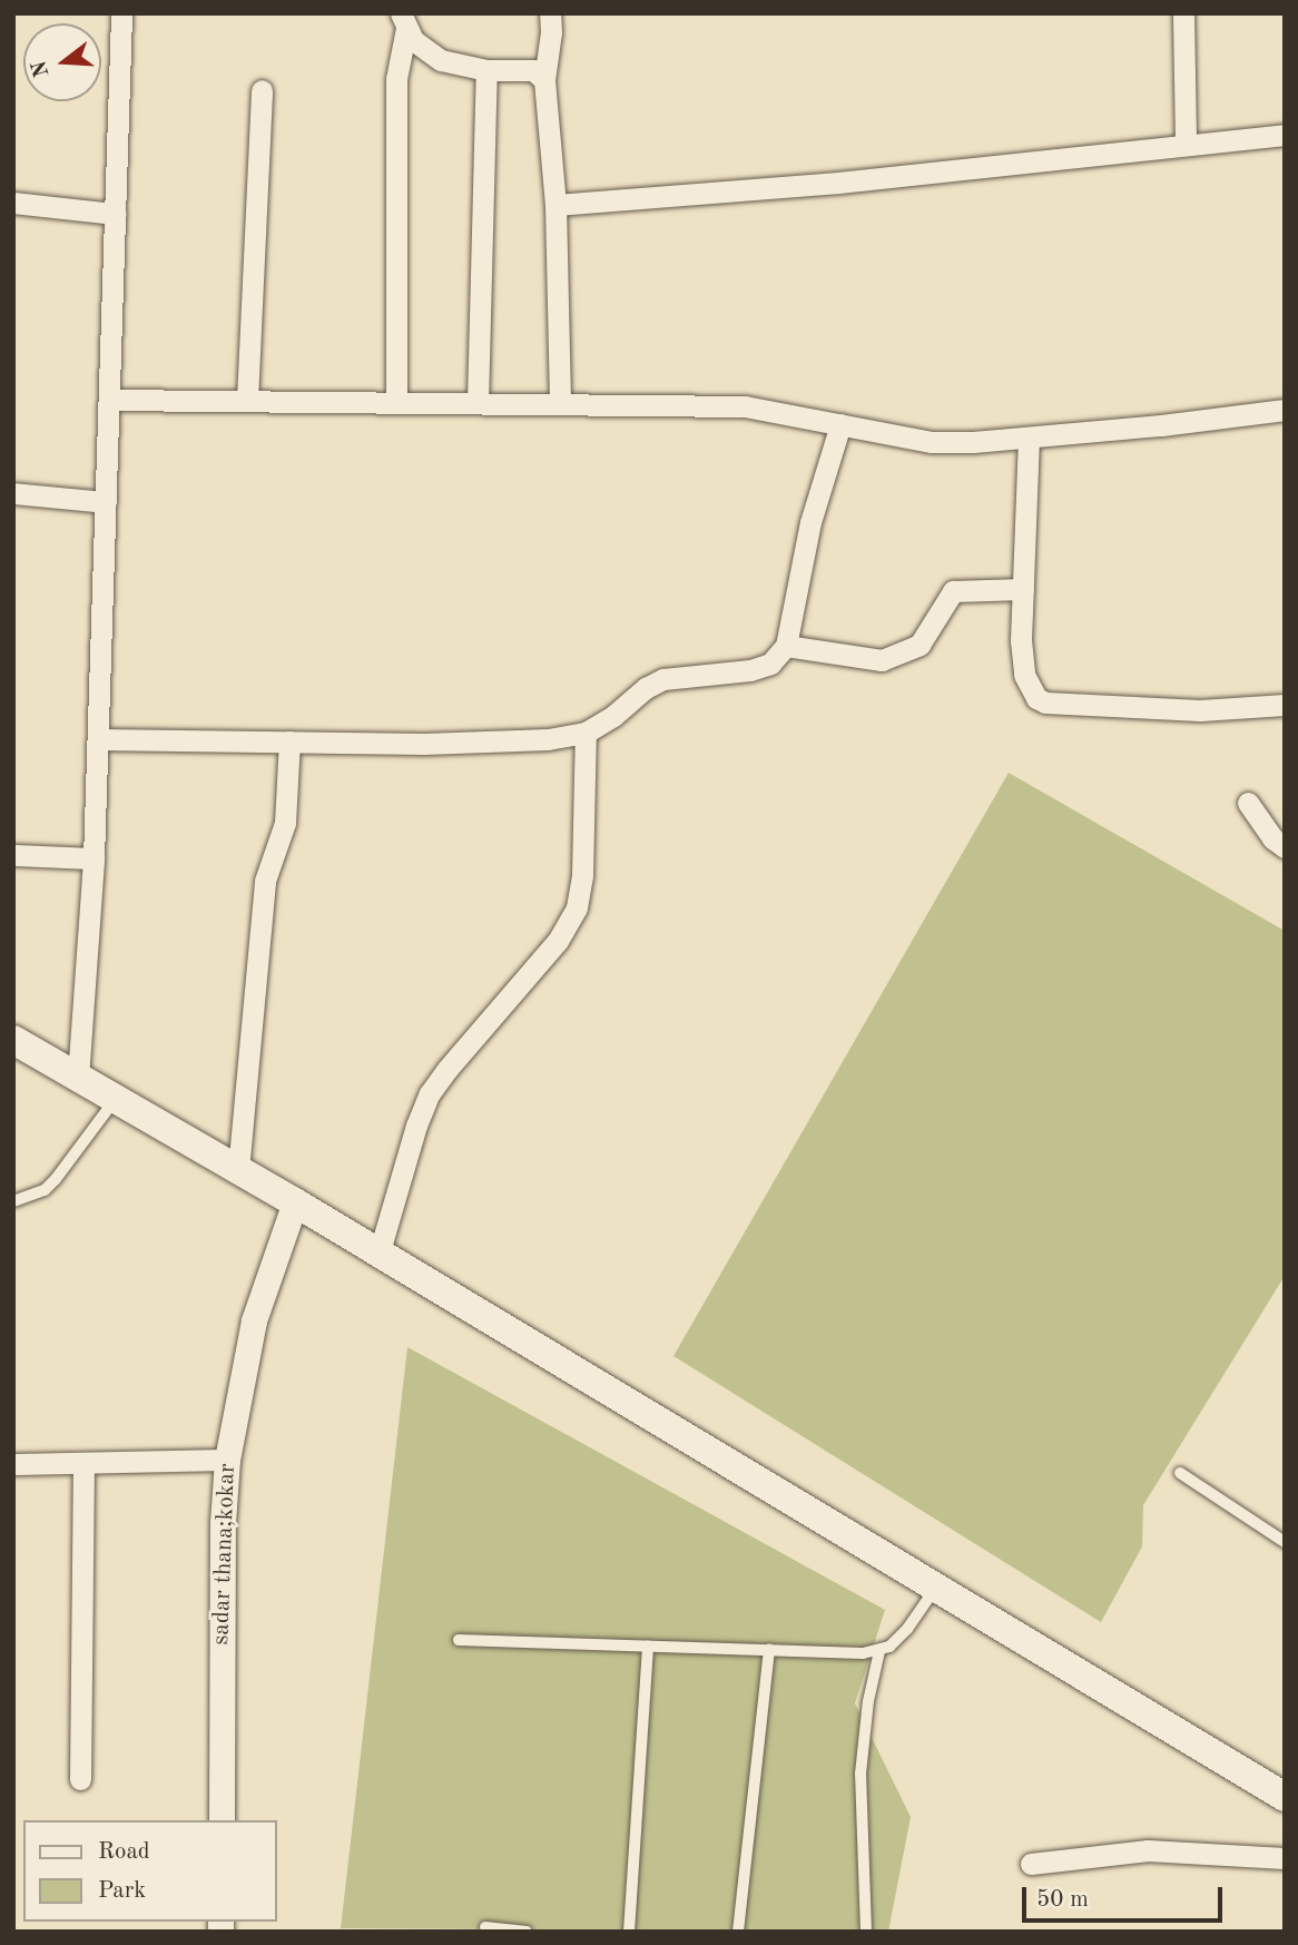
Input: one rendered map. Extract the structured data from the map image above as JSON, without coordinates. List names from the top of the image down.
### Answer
{
  "streets": {
    "street": ["sadar thana;kokar"]
  },
  "legend": ["Road", "Park"],
  "scale_bar": "50 m",
  "north": "left"
}
